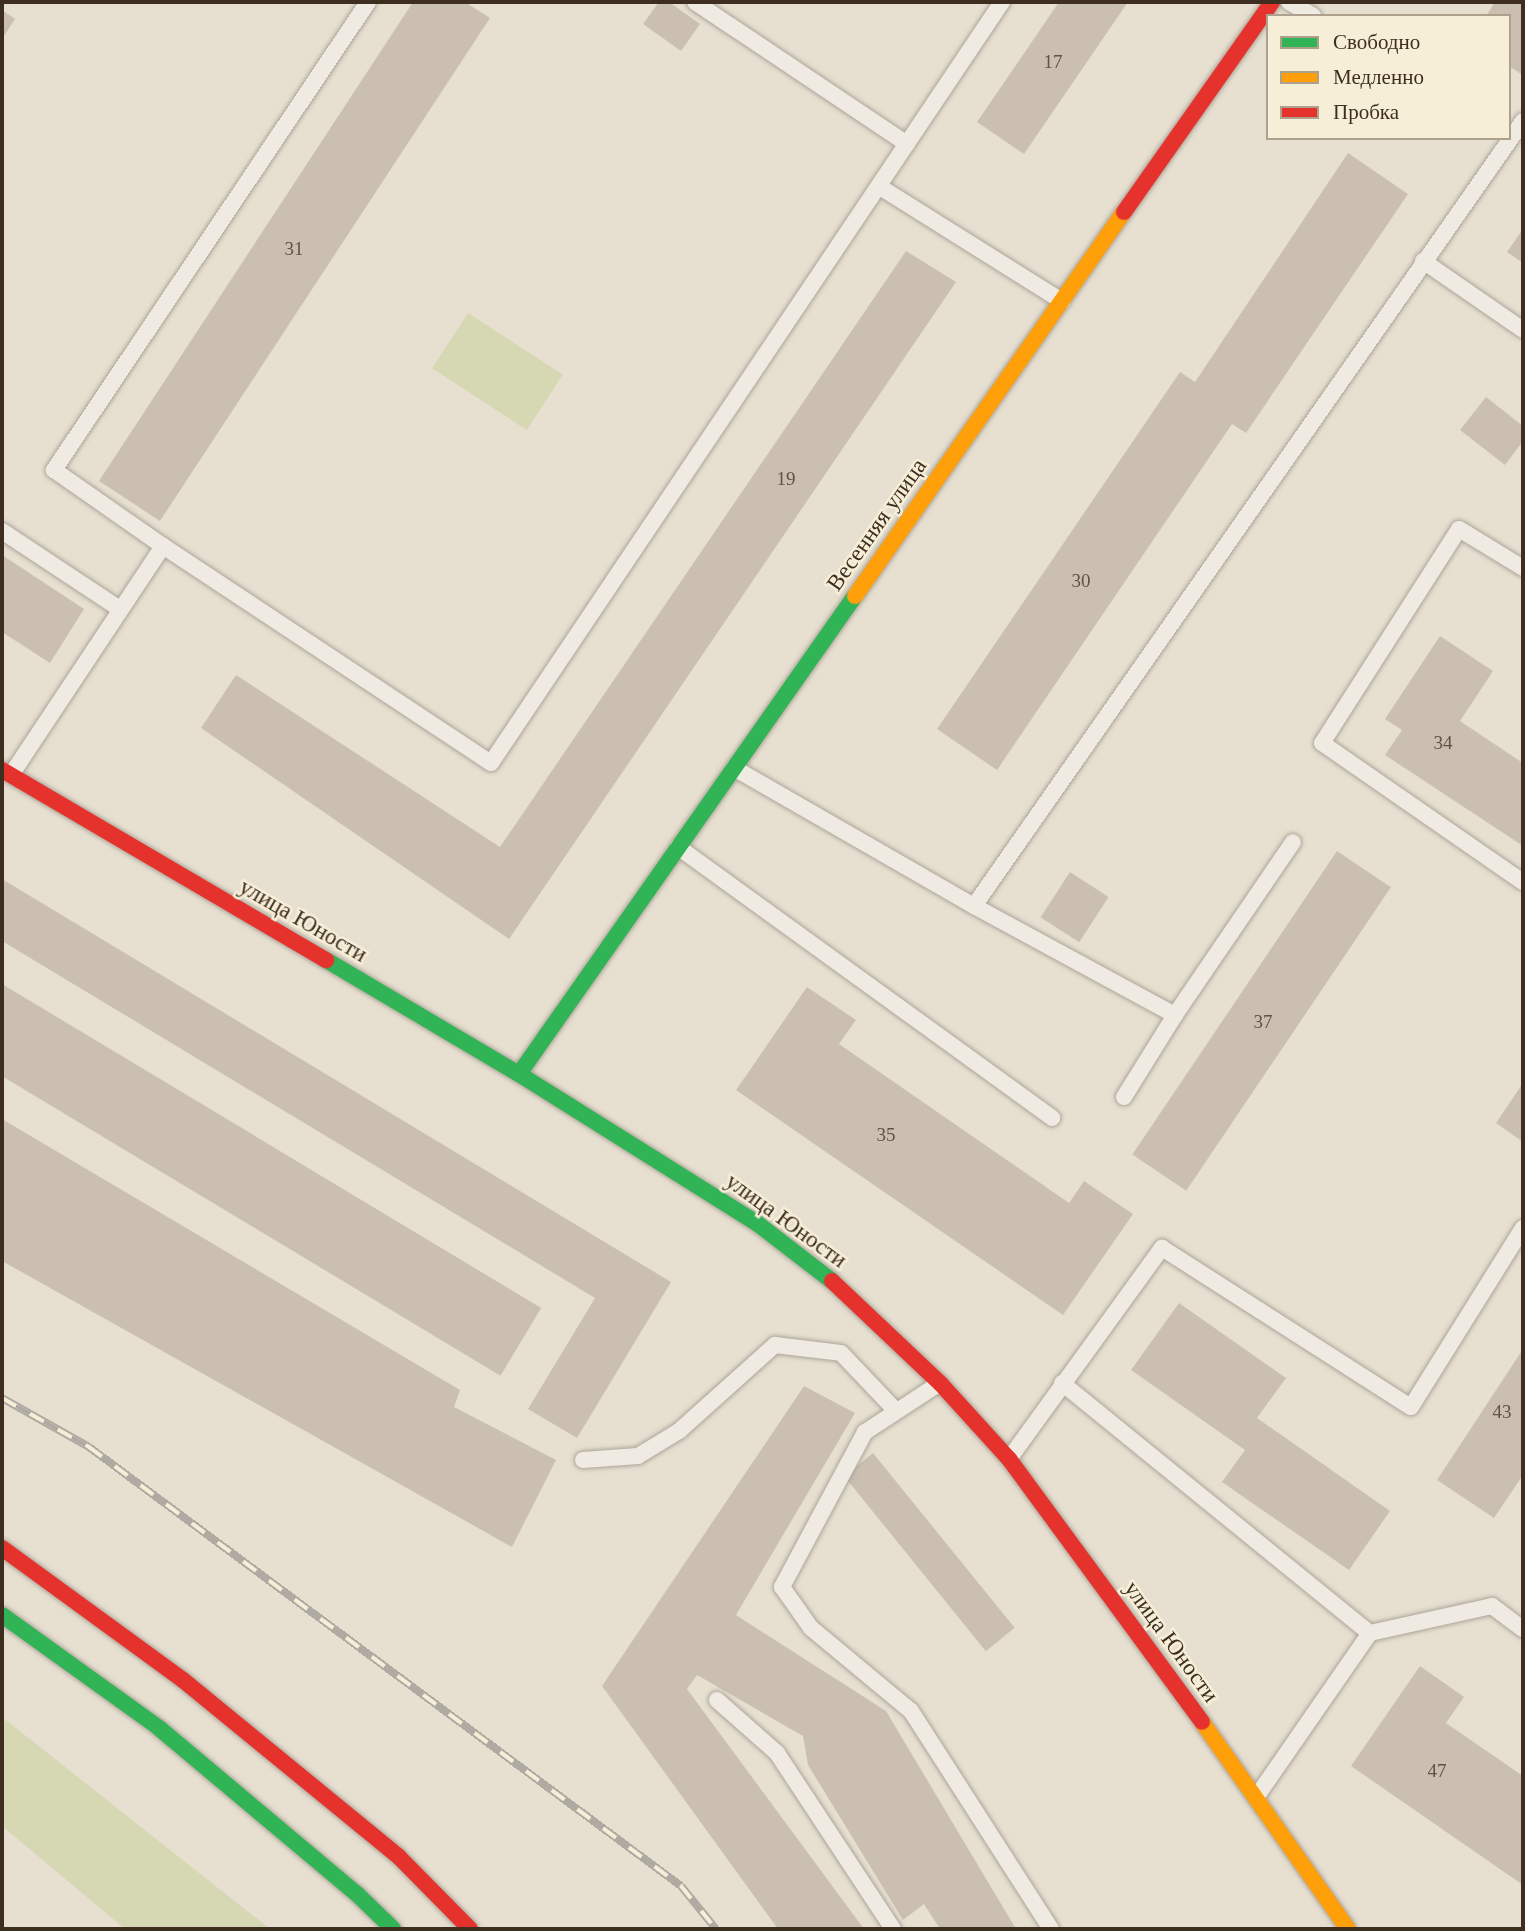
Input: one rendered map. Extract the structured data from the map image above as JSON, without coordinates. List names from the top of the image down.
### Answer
{
  "streets": {
    "street": ["Весенняя улица", "улица Юности"]
  },
  "crossings": [
    ["Весенняя улица", "улица Юности"]
  ],
  "house_numbers": [
    "17",
    "31",
    "19",
    "30",
    "34",
    "37",
    "35",
    "43",
    "47"
  ],
  "legend": ["Свободно", "Медленно", "Пробка"]
}
